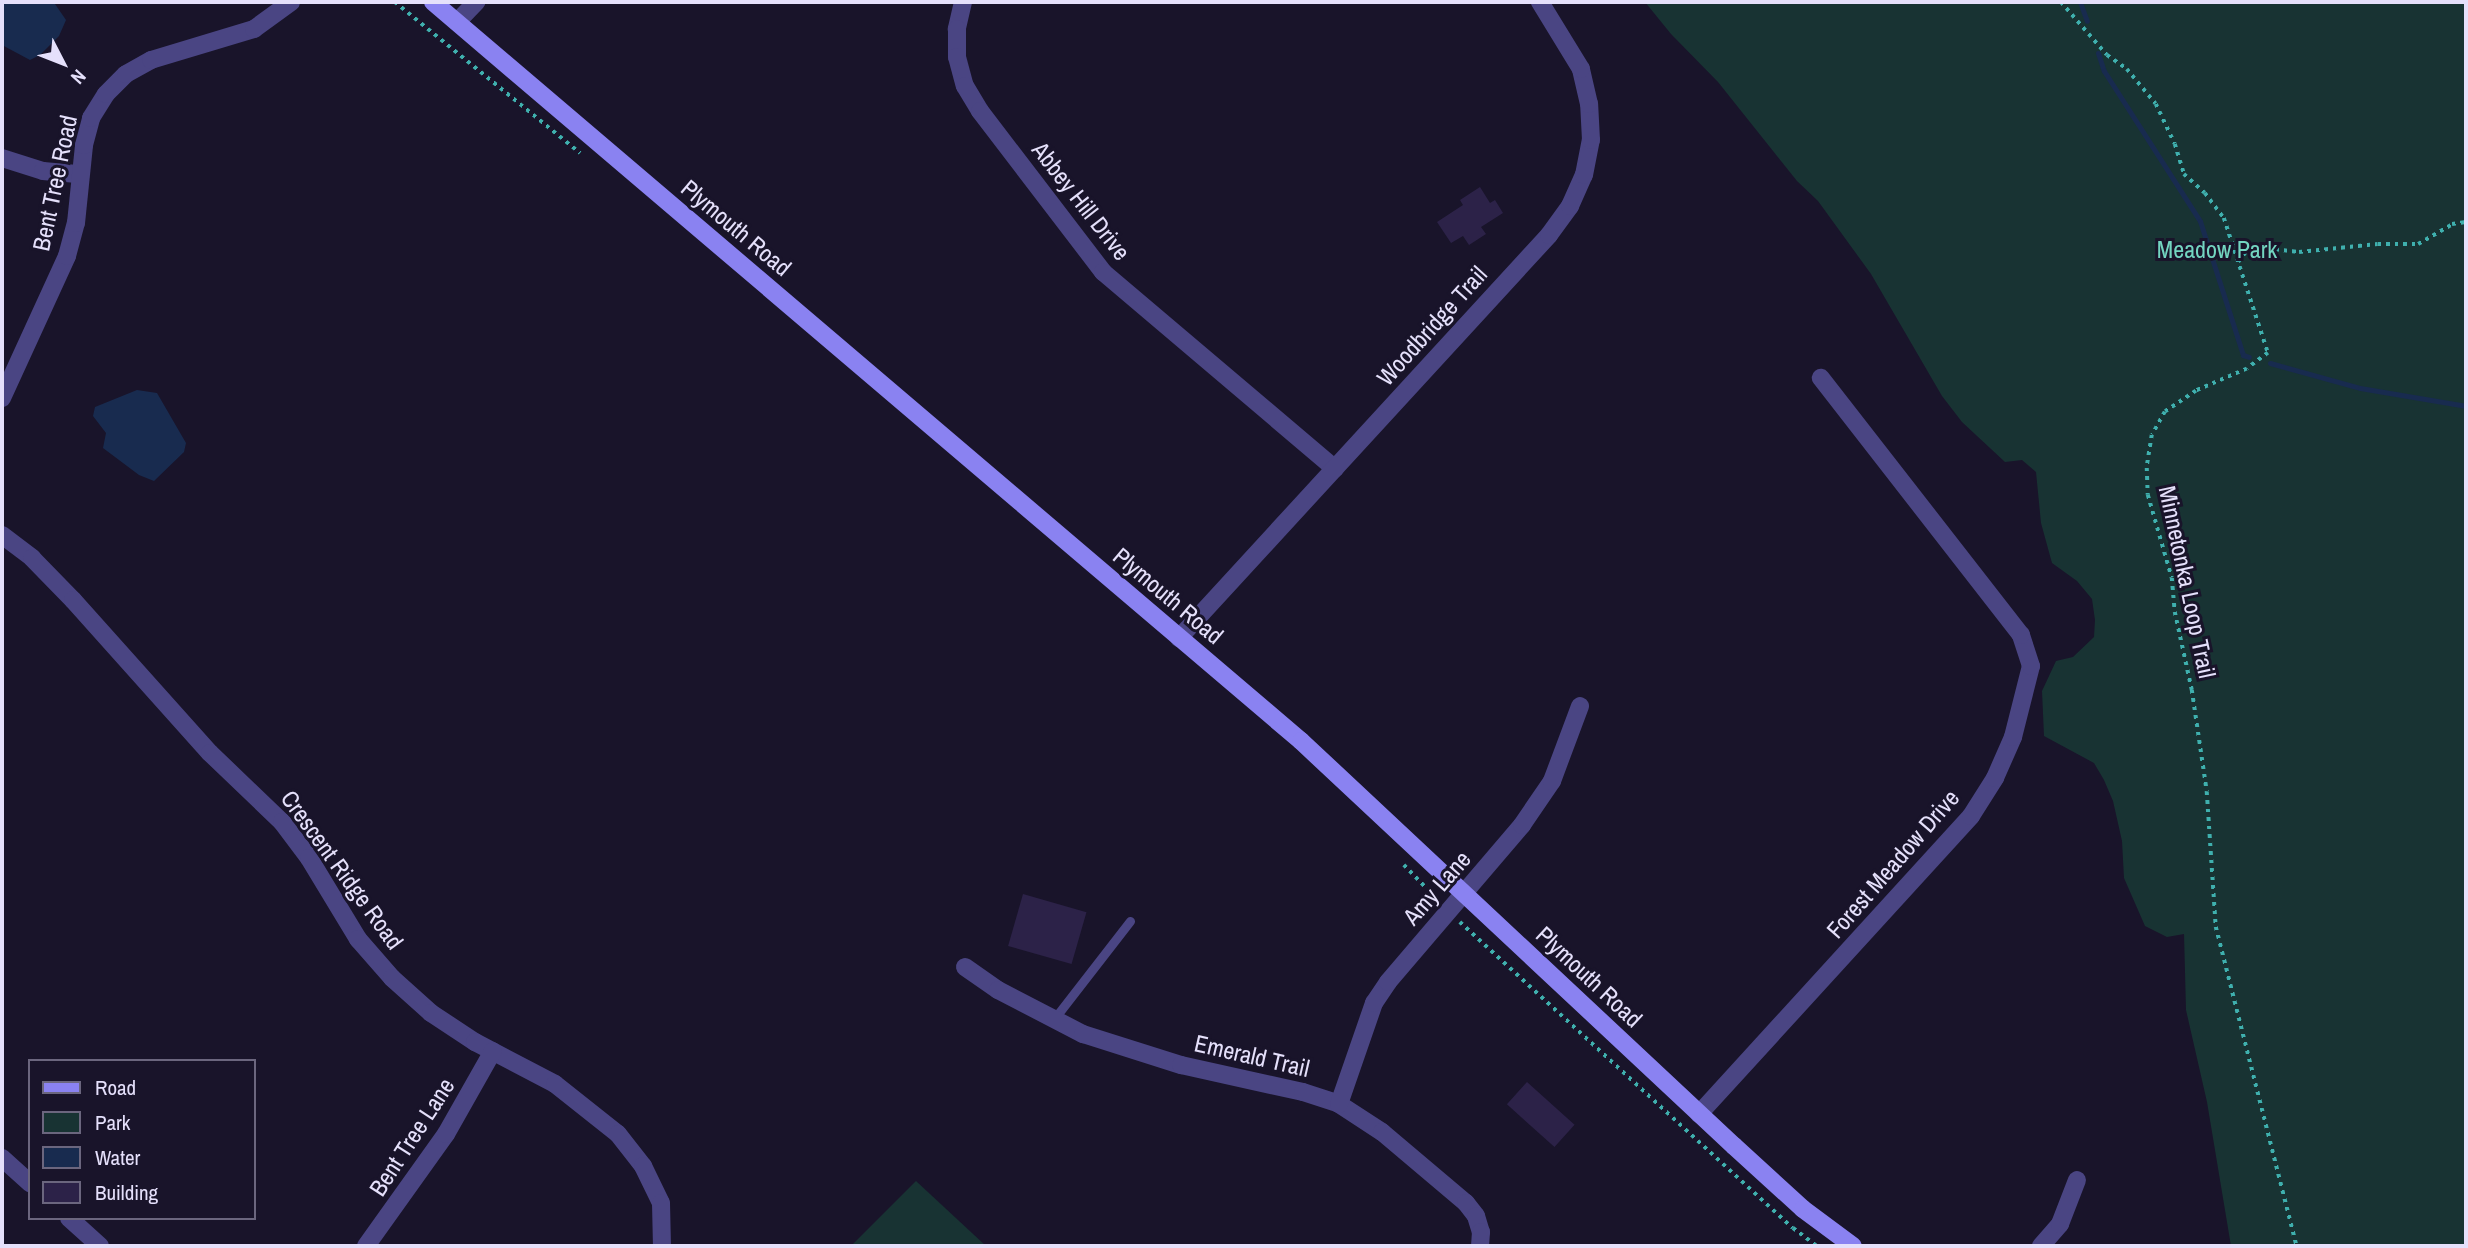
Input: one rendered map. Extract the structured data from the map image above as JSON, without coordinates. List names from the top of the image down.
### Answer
{
  "streets": {
    "main road": ["Plymouth Road"],
    "street": [
      "Bent Tree Road",
      "Abbey Hill Drive",
      "Woodbridge Trail",
      "Forest Meadow Drive",
      "Crescent Ridge Road",
      "Amy Lane",
      "Emerald Trail",
      "Bent Tree Lane"
    ],
    "path": ["Minnetonka Loop Trail"]
  },
  "crossings": [
    ["Abbey Hill Drive", "Woodbridge Trail"],
    ["Plymouth Road", "Woodbridge Trail"],
    ["Plymouth Road", "Forest Meadow Drive"],
    ["Plymouth Road", "Amy Lane"],
    ["Crescent Ridge Road", "Bent Tree Lane"],
    ["Amy Lane", "Emerald Trail"]
  ],
  "parks": ["Meadow Park"],
  "legend": [
    "Road",
    "Park",
    "Water",
    "Building"
  ],
  "north": "bottom right"
}
